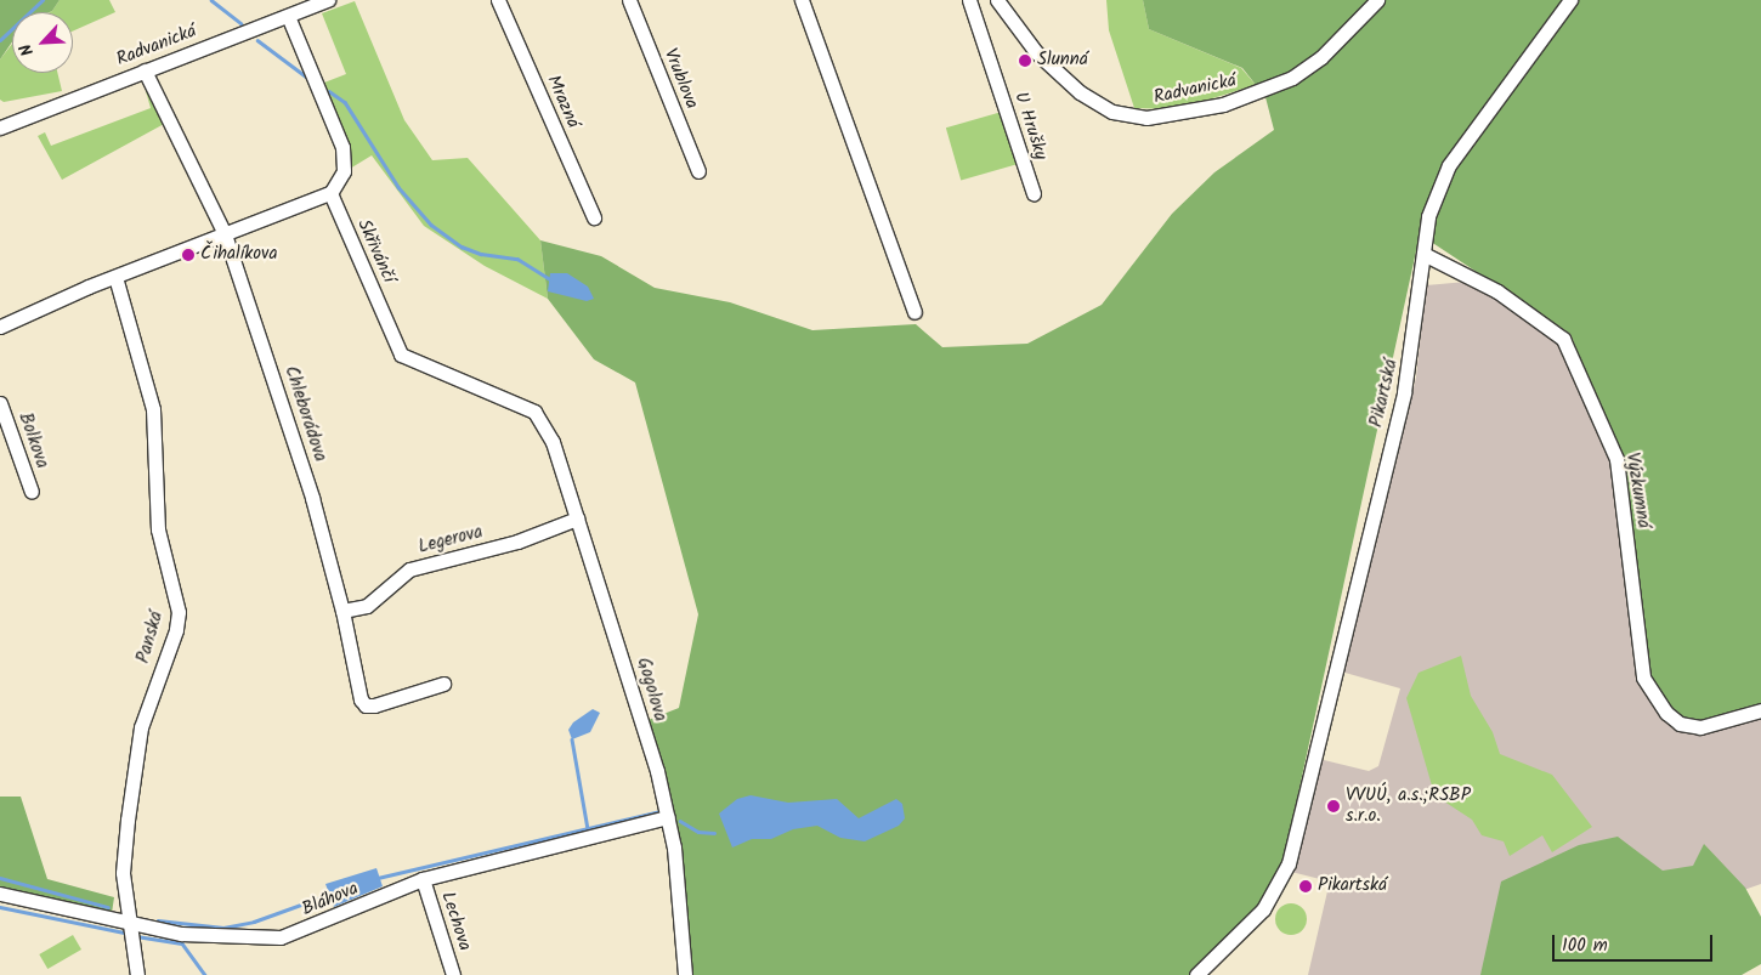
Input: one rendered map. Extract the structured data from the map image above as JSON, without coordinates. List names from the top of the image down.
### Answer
{
  "streets": {
    "street": [
      "Radvanická",
      "Vrublova",
      "Mrazná",
      "U Hrušky",
      "Skřivánčí",
      "Pikartská",
      "Chleborádova",
      "Bolkova",
      "Výzkumná",
      "Legerova",
      "Panská",
      "Gogolova",
      "Bláhova",
      "Lechova"
    ]
  },
  "crossings": [
    ["Radvanická", "Chleborádova"],
    ["Skřivánčí", "Gogolova"],
    ["Pikartská", "Výzkumná"],
    ["Chleborádova", "Legerova"],
    ["Legerova", "Gogolova"],
    ["Panská", "Bláhova"],
    ["Gogolova", "Bláhova"],
    ["Bláhova", "Lechova"]
  ],
  "places": [
    "Slunná",
    "Čihalíkova",
    "VVUÚ, a.s.;RSBP s.r.o.",
    "Pikartská"
  ],
  "scale_bar": "100 m",
  "north": "bottom left"
}
